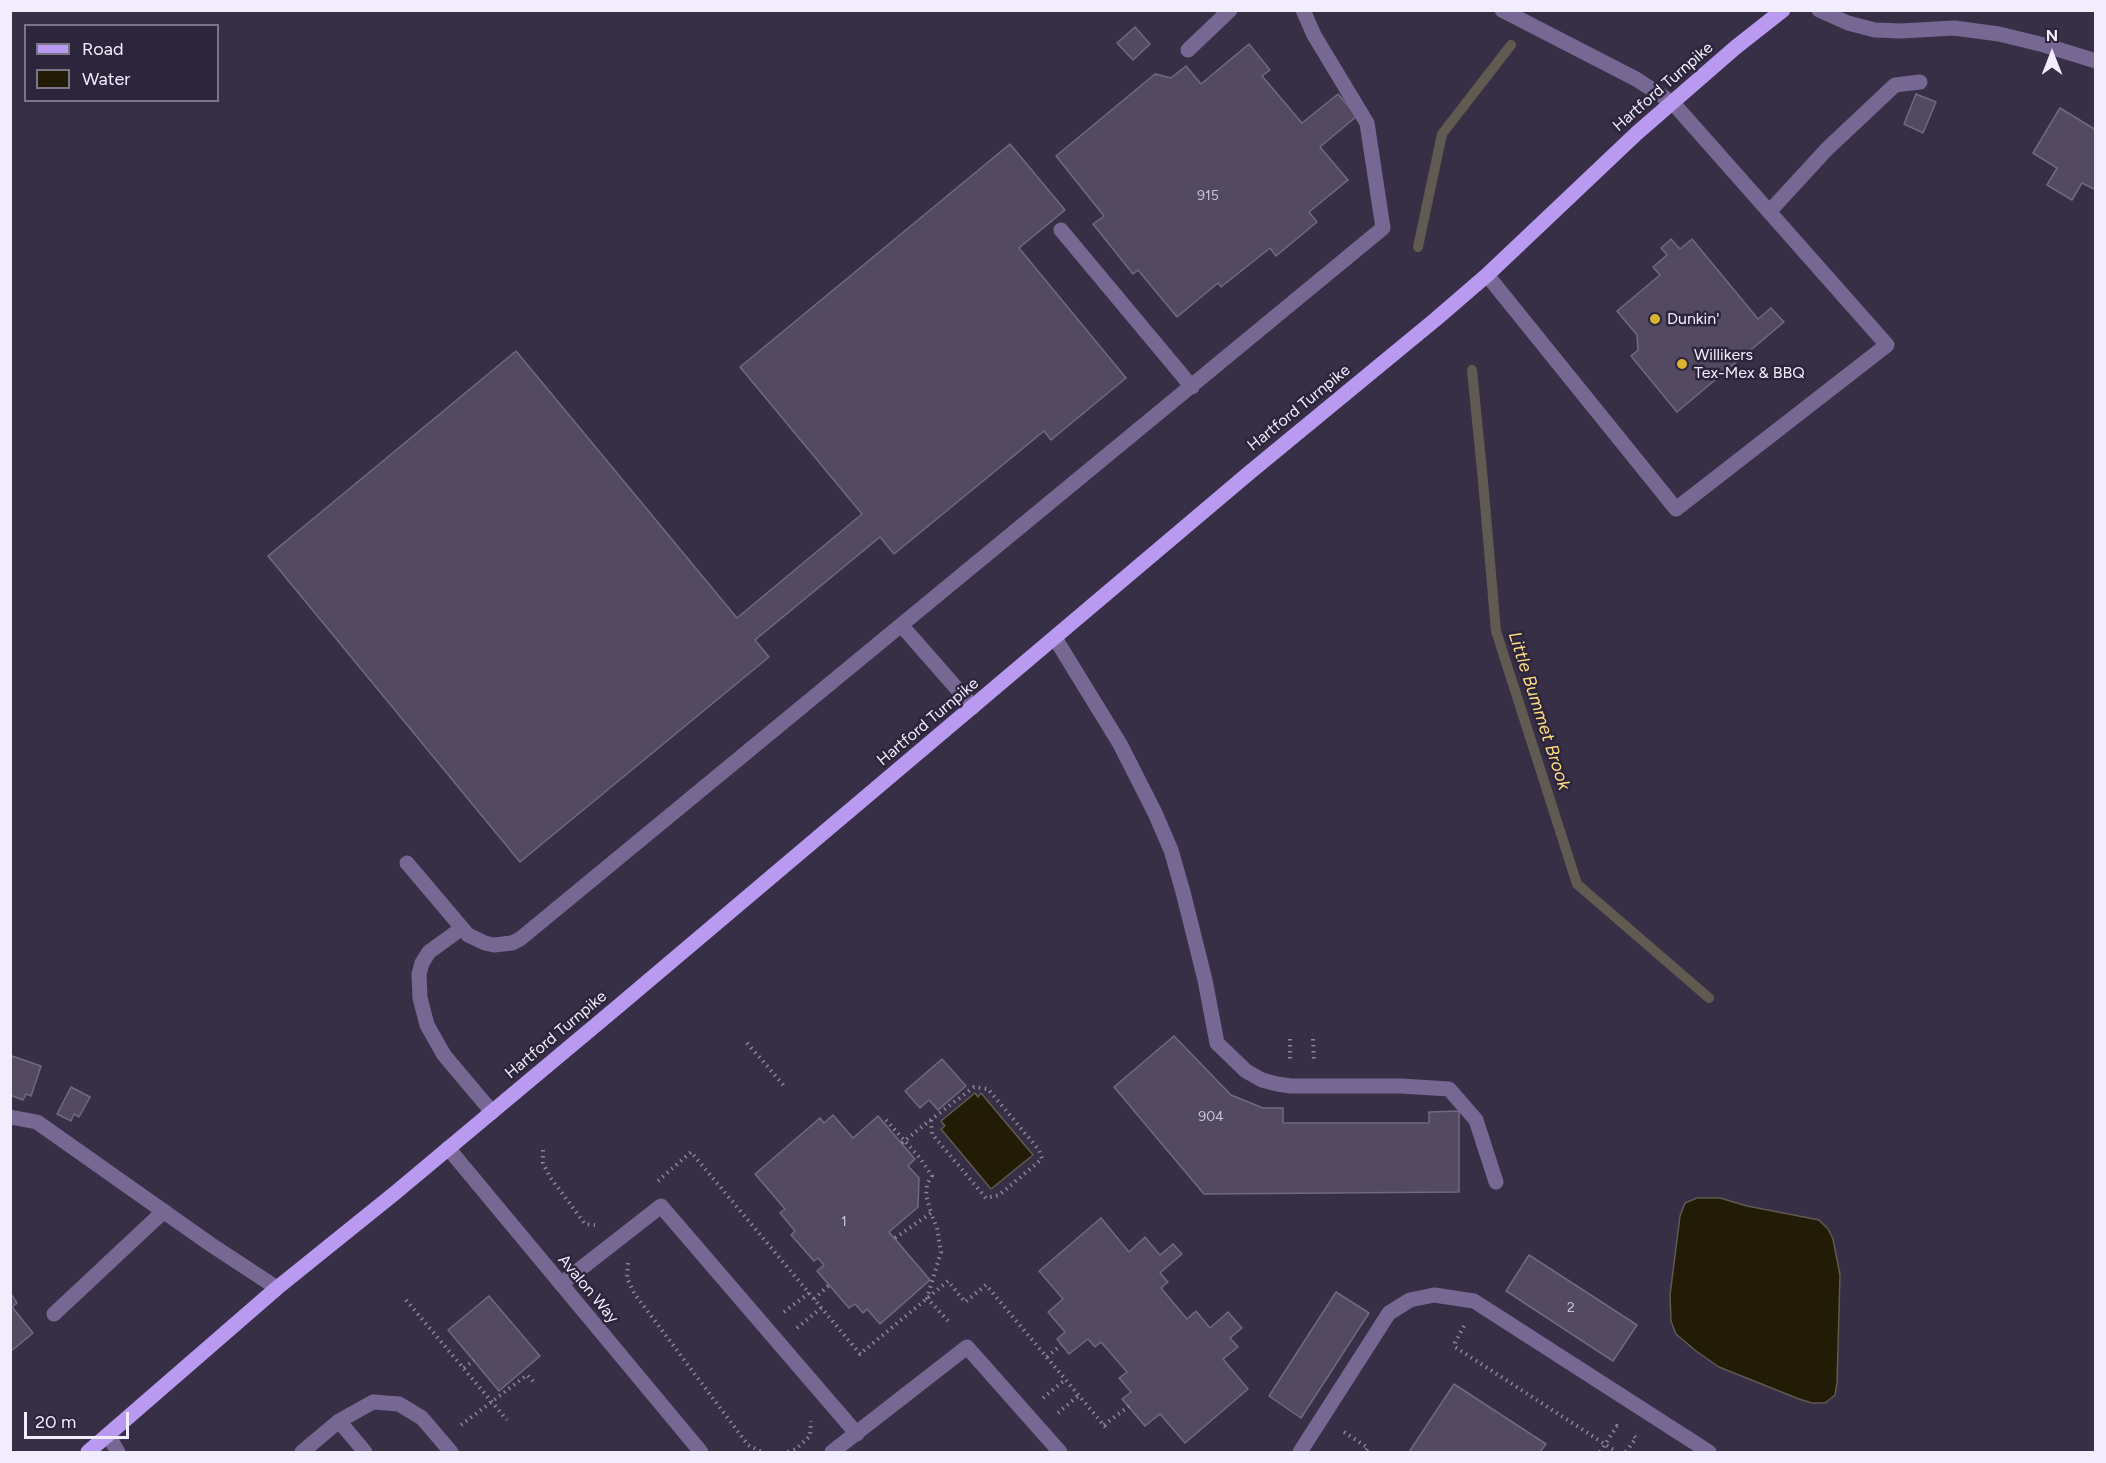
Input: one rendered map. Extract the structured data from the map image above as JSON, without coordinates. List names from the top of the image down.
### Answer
{
  "streets": {
    "main road": ["Hartford Turnpike"],
    "street": ["Avalon Way"]
  },
  "crossings": [
    ["Hartford Turnpike", "Avalon Way"]
  ],
  "water": ["Little Bummet Brook"],
  "places": ["Dunkin'", "Willikers Tex-Mex & BBQ"],
  "house_numbers": [
    "915",
    "904",
    "1",
    "2"
  ],
  "legend": ["Road", "Water"],
  "scale_bar": "20 m",
  "north": "top"
}
